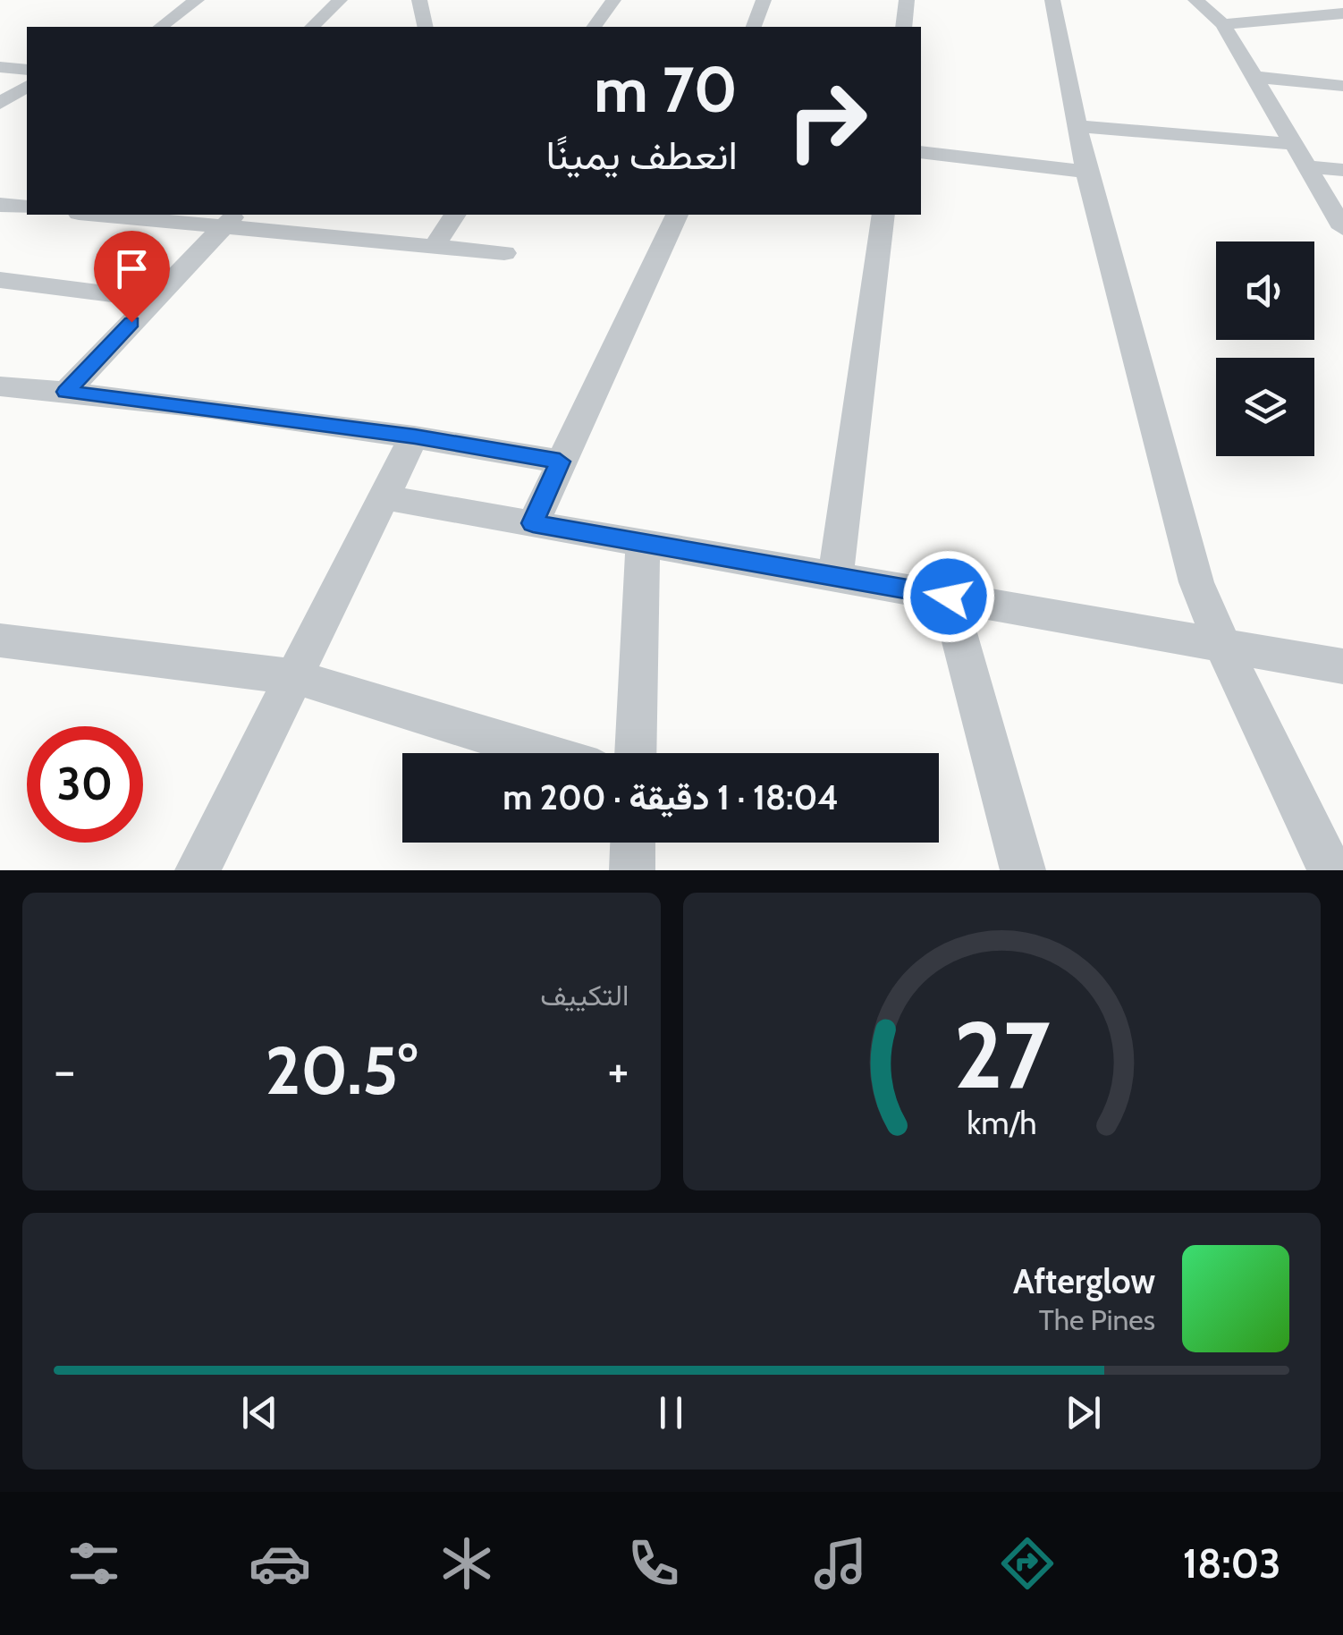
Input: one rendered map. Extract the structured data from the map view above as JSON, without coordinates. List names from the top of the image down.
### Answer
{
  "page": {
    "turn": ["70 m", "انعطف يمينًا"],
    "limit": "30",
    "trip": "18:04 · 1 دقيقة · 200 m",
    "tile": "التكييف",
    "heat": ["−", "20.5°", "+"],
    "song": ["Afterglow", "The Pines"],
    "tabs": "18:03",
    "gauge": ["27", "km/h"]
  }
}
